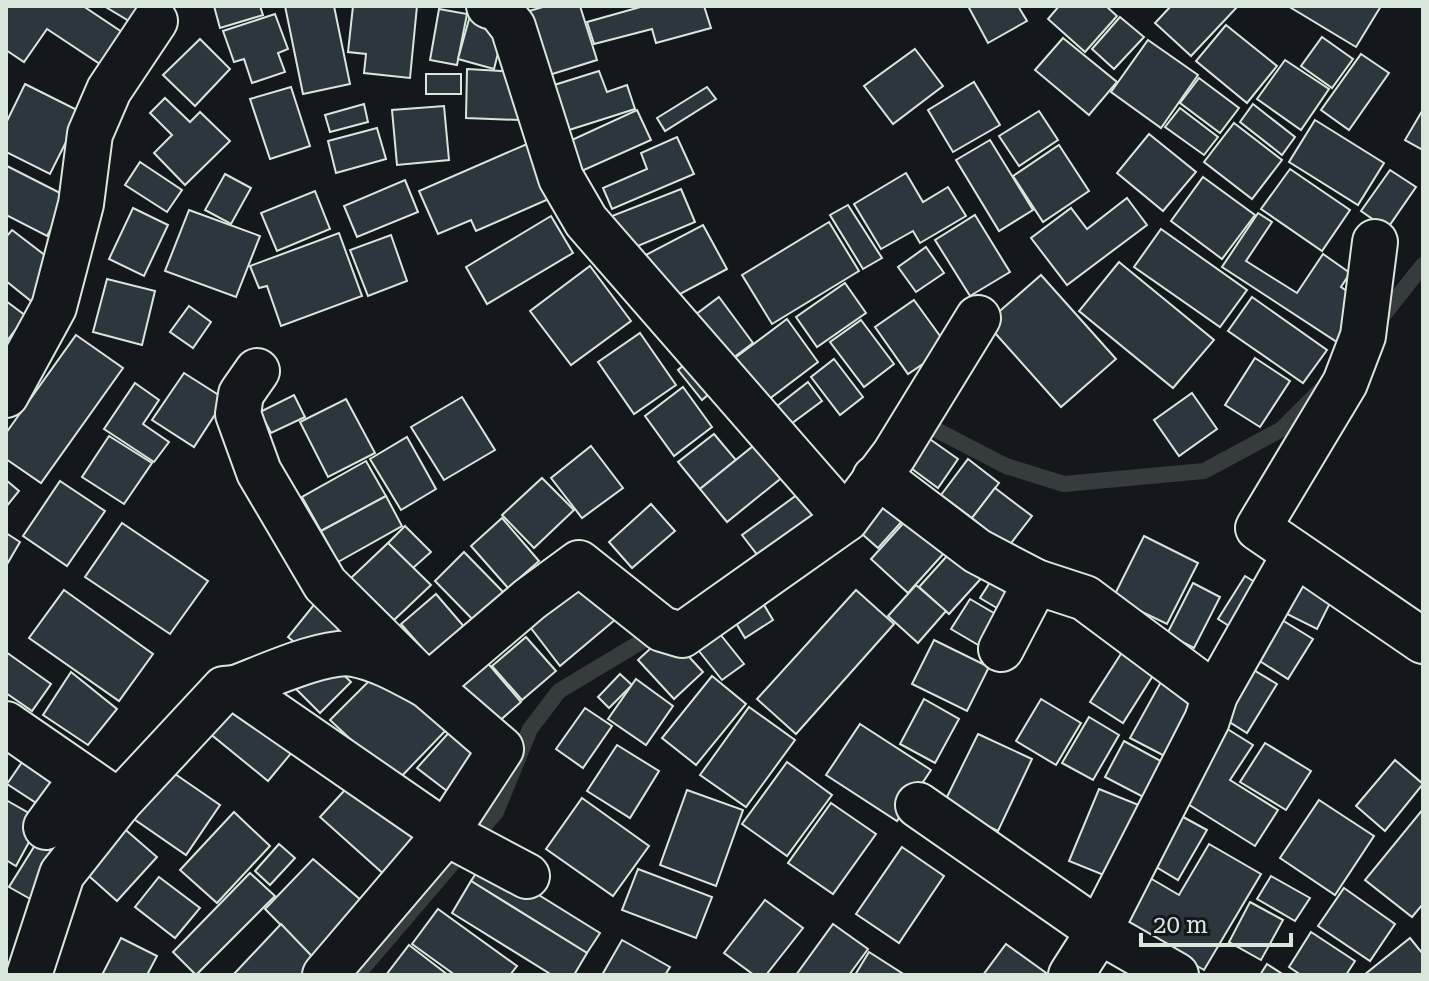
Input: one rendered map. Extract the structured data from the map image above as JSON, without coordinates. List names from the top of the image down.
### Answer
{
  "scale_bar": "20 m"
}
